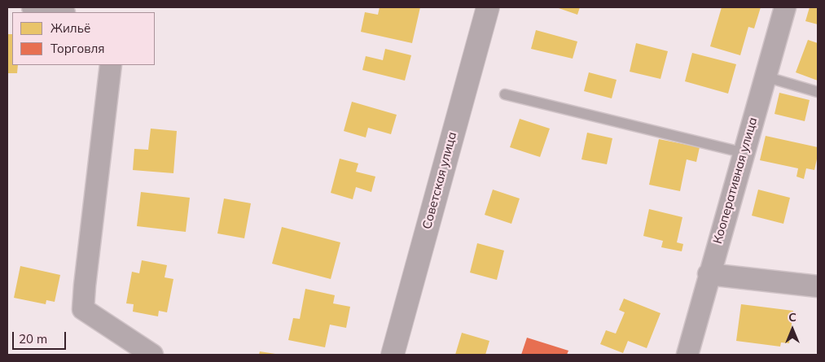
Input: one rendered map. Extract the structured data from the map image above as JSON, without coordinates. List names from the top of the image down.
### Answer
{
  "streets": {
    "street": ["Советская улица", "Кооперативная улица"]
  },
  "legend": ["Жильё", "Торговля"],
  "scale_bar": "20 m",
  "north": "top"
}
